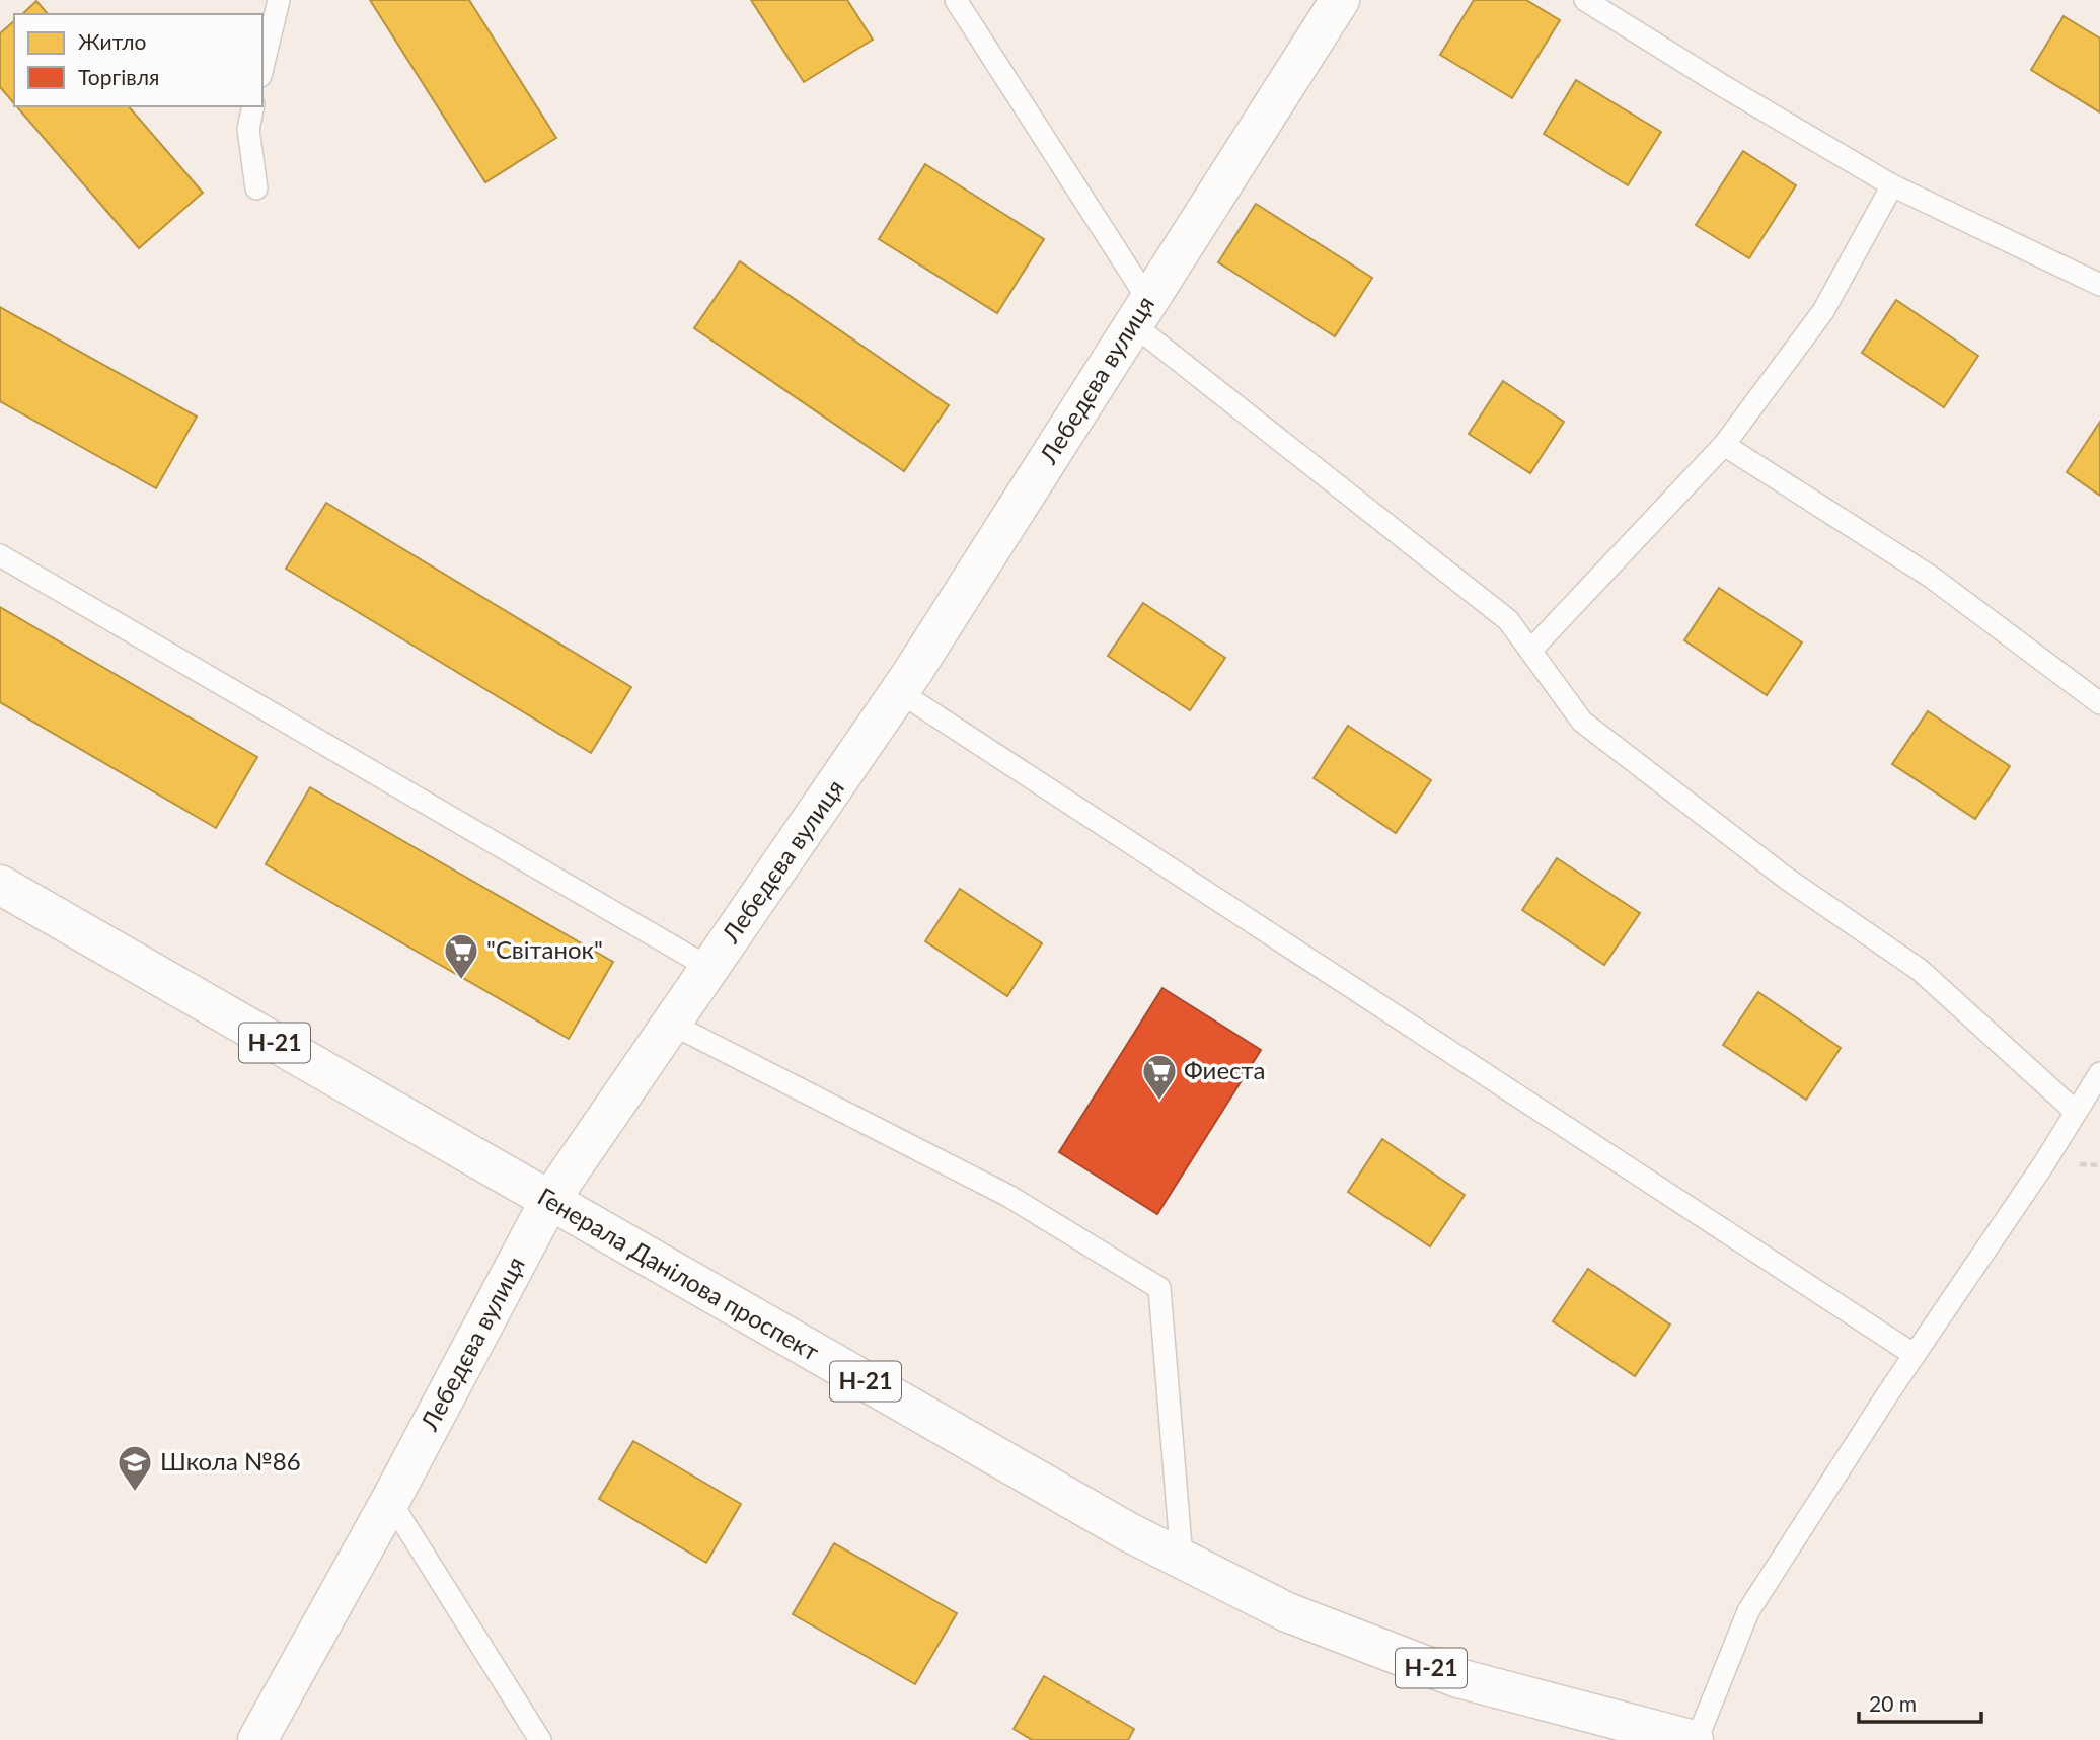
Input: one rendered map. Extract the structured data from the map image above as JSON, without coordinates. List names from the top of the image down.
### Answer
{
  "streets": {
    "street": ["Лебедєва вулиця", "Н-21", "Генерала Данілова проспект"]
  },
  "crossings": [
    ["Лебедєва вулиця", "Генерала Данілова проспект"]
  ],
  "places": {
    "supermarket": ["\"Світанок\"", "Фиеста"],
    "school or university": ["Школа №86"]
  },
  "legend": ["Житло", "Торгівля"],
  "scale_bar": "20 m"
}
